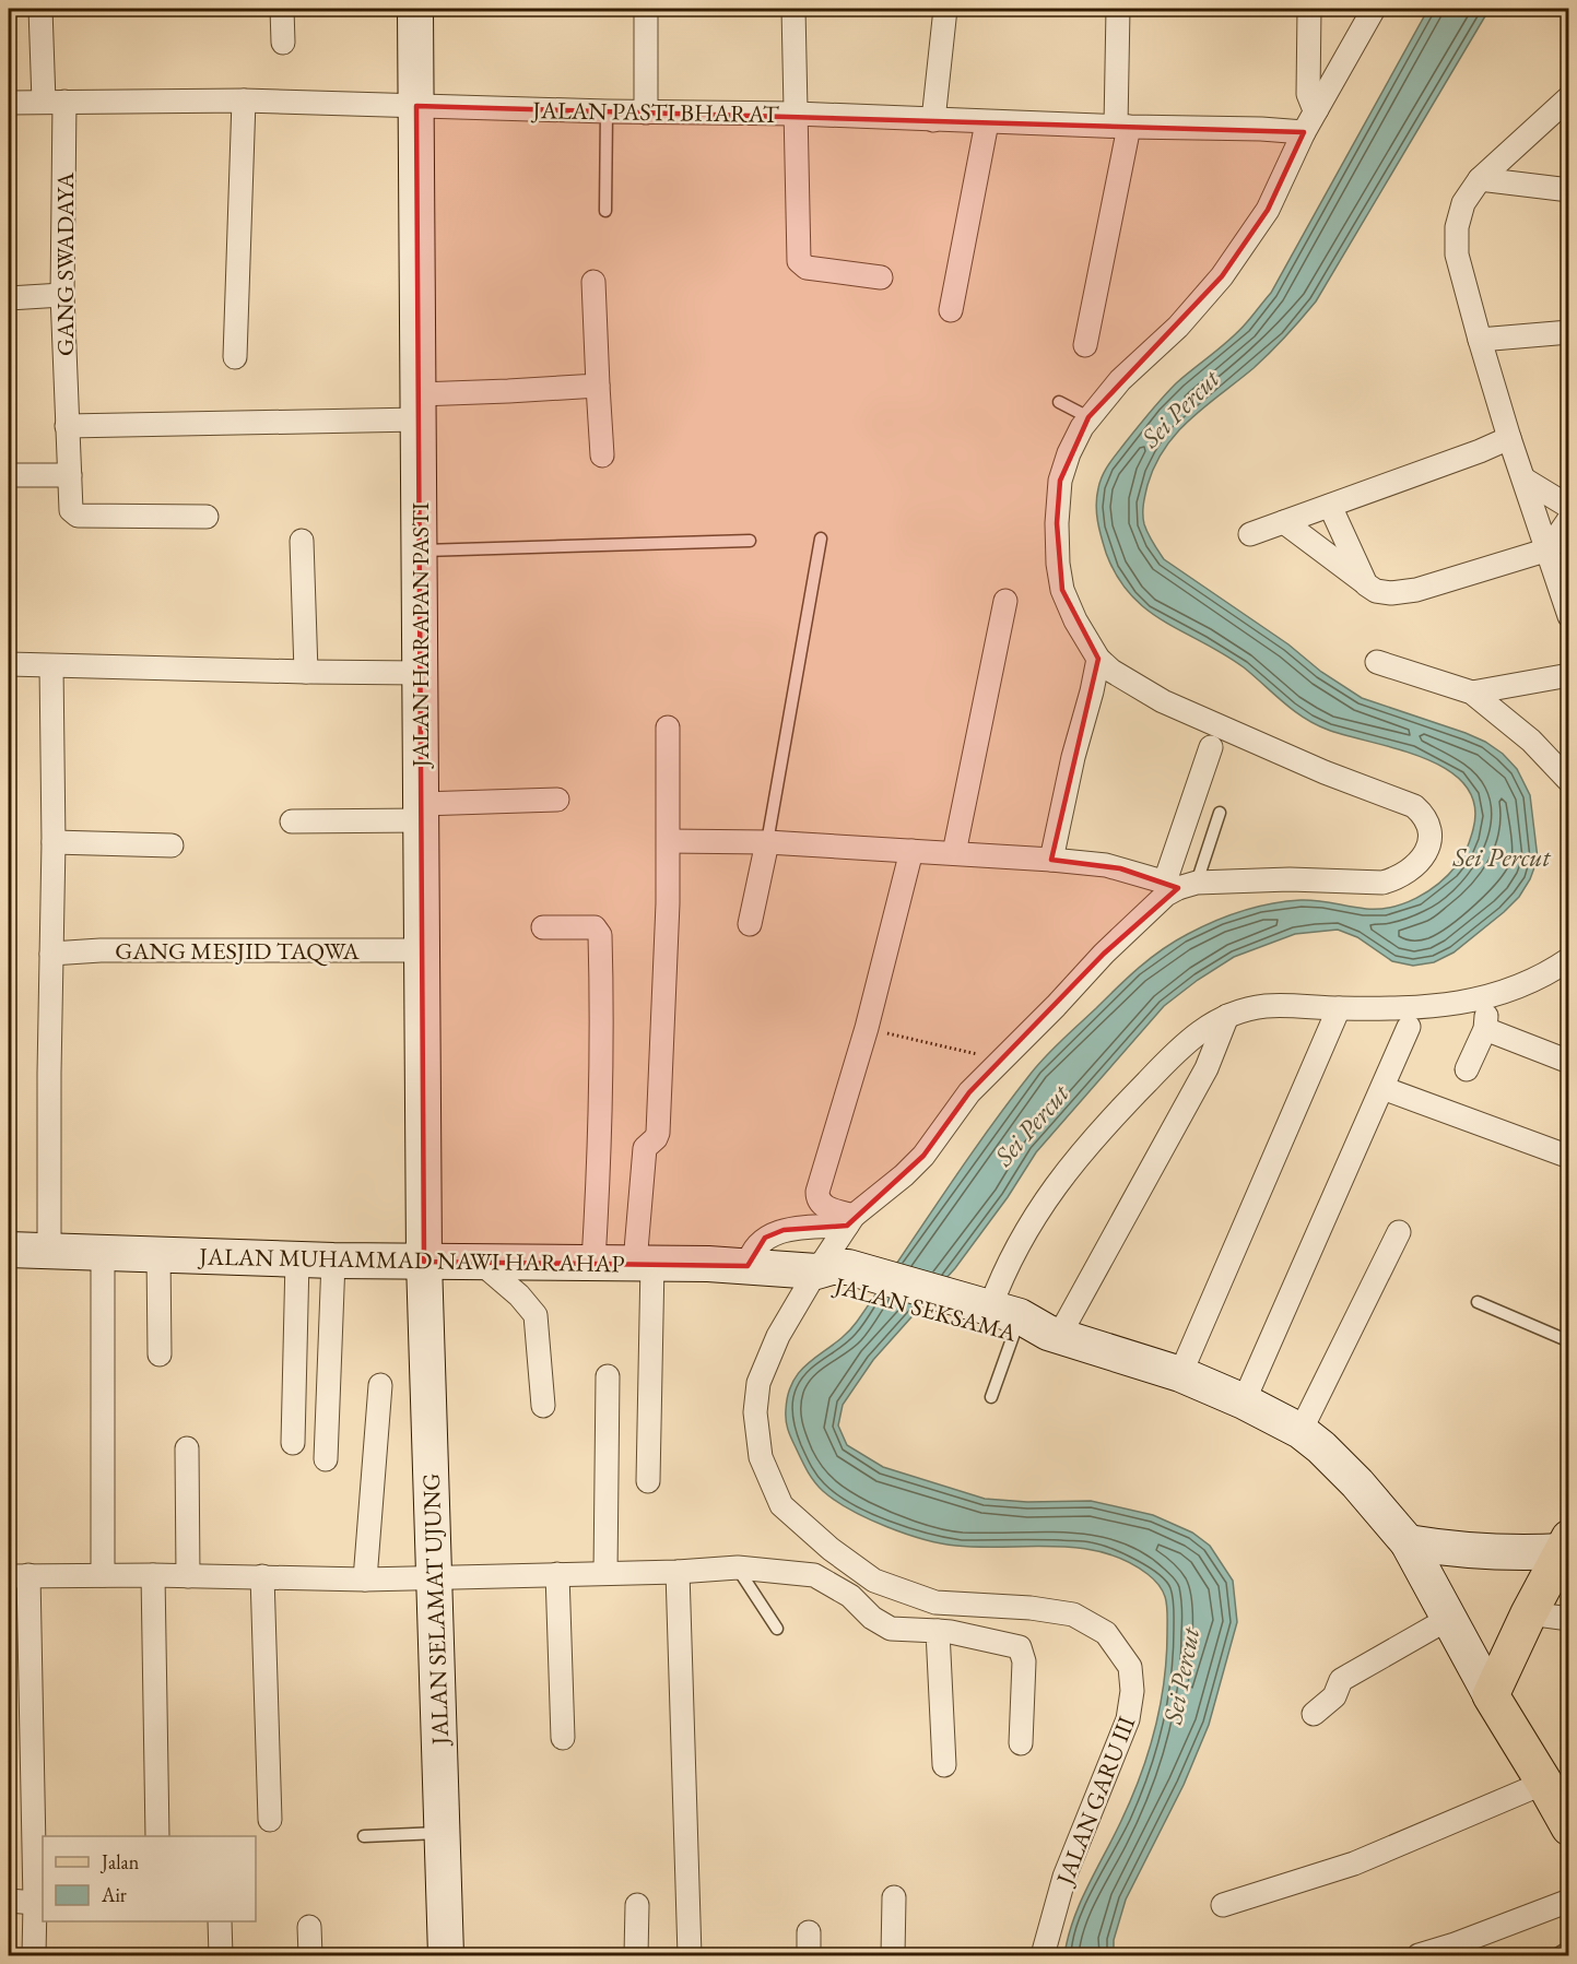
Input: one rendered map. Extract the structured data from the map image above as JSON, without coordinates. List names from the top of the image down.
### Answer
{
  "streets": {
    "street": [
      "JALAN PASTI BHARAT",
      "GANG SWADAYA",
      "JALAN HARAPAN PASTI",
      "GANG MESJID TAQWA",
      "JALAN MUHAMMAD NAWI HARAHAP",
      "JALAN SEKSAMA",
      "JALAN SELAMAT UJUNG",
      "JALAN GARU III"
    ]
  },
  "crossings": [
    ["JALAN PASTI BHARAT", "GANG SWADAYA"],
    ["JALAN PASTI BHARAT", "JALAN HARAPAN PASTI"],
    ["JALAN HARAPAN PASTI", "GANG MESJID TAQWA"],
    ["JALAN HARAPAN PASTI", "JALAN MUHAMMAD NAWI HARAHAP"],
    ["JALAN HARAPAN PASTI", "JALAN SELAMAT UJUNG"],
    ["JALAN MUHAMMAD NAWI HARAHAP", "JALAN SEKSAMA"],
    ["JALAN MUHAMMAD NAWI HARAHAP", "JALAN SELAMAT UJUNG"],
    ["JALAN MUHAMMAD NAWI HARAHAP", "JALAN GARU III"],
    ["JALAN SEKSAMA", "JALAN GARU III"]
  ],
  "water": ["Sei Percut"],
  "legend": ["Jalan", "Air"]
}
